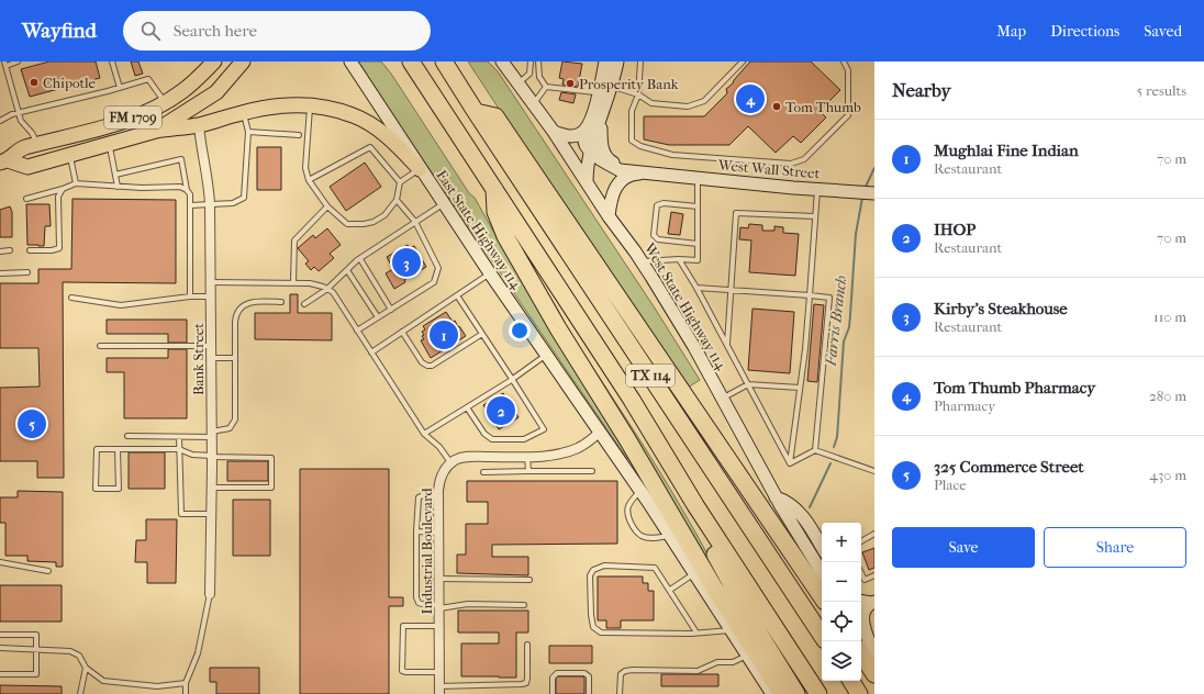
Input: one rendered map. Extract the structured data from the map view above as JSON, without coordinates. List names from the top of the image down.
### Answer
{
  "streets": {
    "highway": ["TX 114"],
    "main road": [
      "FM 1709",
      "West Wall Street",
      "East State Highway 114",
      "West State Highway 114"
    ],
    "street": ["Bank Street", "Industrial Boulevard"]
  },
  "water": ["Farris Branch"],
  "places": ["Chipotle", "Prosperity Bank", "Tom Thumb"],
  "page": {
    "header": "Wayfind",
    "search": "Search here",
    "nav": ["Map", "Directions", "Saved"],
    "heading": ["Nearby", "5 results"],
    "pins": [
      "4",
      "3",
      "1",
      "2",
      "5"
    ],
    "list": [
      {
        "mark": "1",
        "name": "Mughlai Fine Indian",
        "note": "Restaurant",
        "value": "70 m"
      },
      {
        "mark": "2",
        "name": "IHOP",
        "note": "Restaurant",
        "value": "70 m"
      },
      {
        "mark": "3",
        "name": "Kirby's Steakhouse",
        "note": "Restaurant",
        "value": "110 m"
      },
      {
        "mark": "4",
        "name": "Tom Thumb Pharmacy",
        "note": "Pharmacy",
        "value": "280 m"
      },
      {
        "mark": "5",
        "name": "325 Commerce Street",
        "note": "Place",
        "value": "430 m"
      }
    ],
    "buttons": ["Save", "Share"],
    "map_buttons": ["+", "−"]
  }
}
